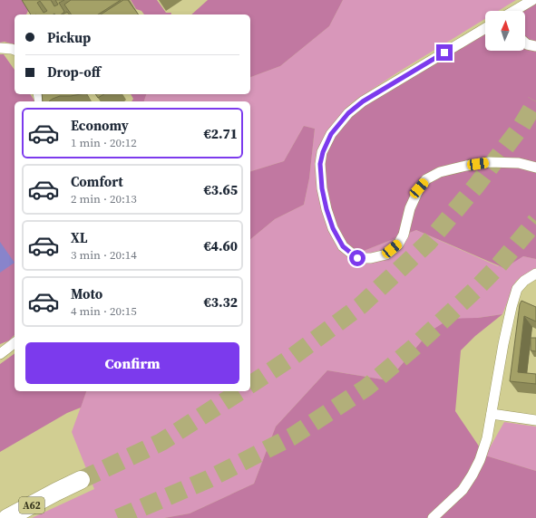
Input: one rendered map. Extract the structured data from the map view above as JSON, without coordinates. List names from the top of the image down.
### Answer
{
  "streets": {
    "highway": ["Α62"]
  },
  "north": "top",
  "page": {
    "banner": ["Pickup", "Drop-off"],
    "list": [
      {
        "name": "Economy",
        "note": "1 min · 20:12",
        "value": "€2.71"
      },
      {
        "name": "Comfort",
        "note": "2 min · 20:13",
        "value": "€3.65"
      },
      {
        "name": "XL",
        "note": "3 min · 20:14",
        "value": "€4.60"
      },
      {
        "name": "Moto",
        "note": "4 min · 20:15",
        "value": "€3.32"
      }
    ],
    "buttons": "Confirm"
  }
}
